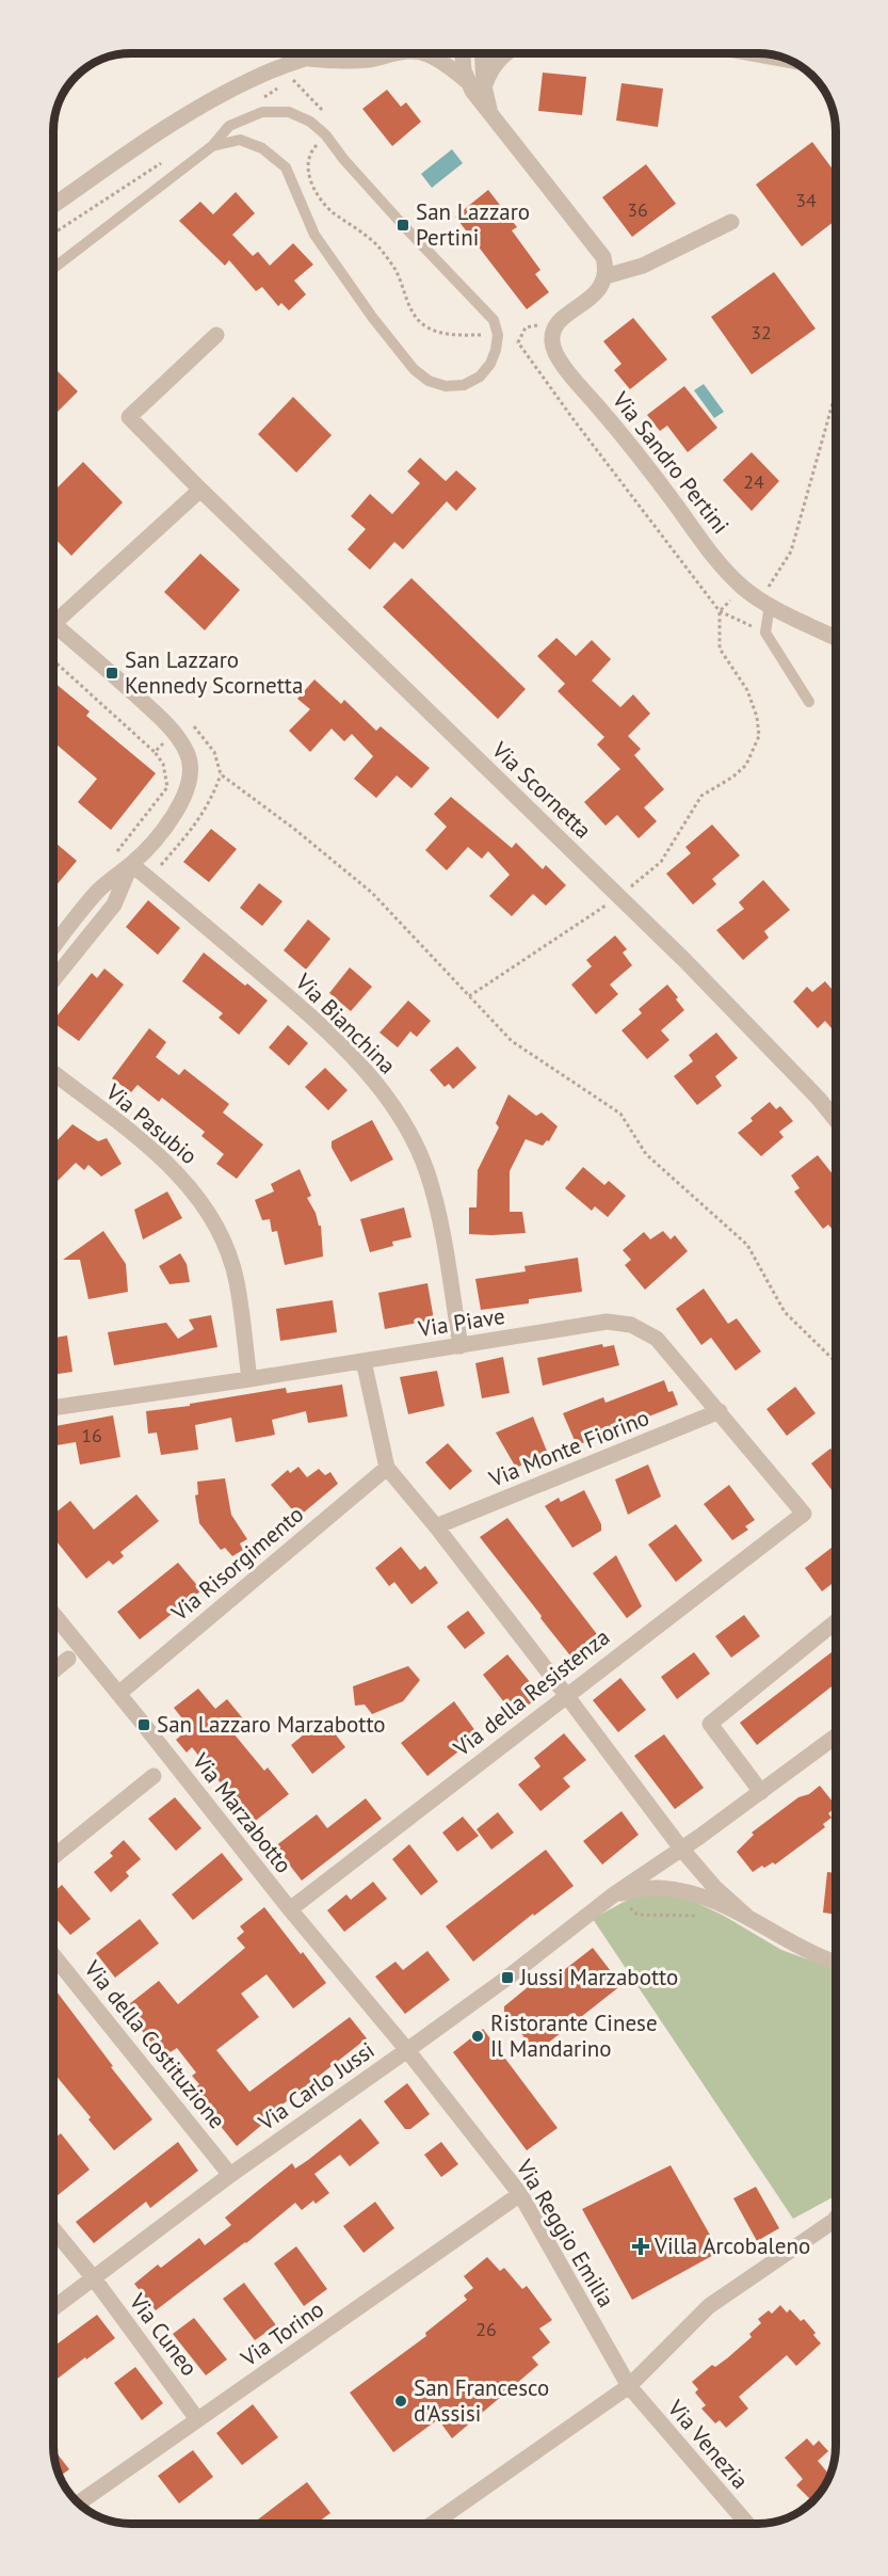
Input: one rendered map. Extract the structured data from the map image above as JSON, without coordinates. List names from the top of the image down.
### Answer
{
  "streets": {
    "street": [
      "Via Sandro Pertini",
      "Via Scornetta",
      "Via Bianchina",
      "Via Pasubio",
      "Via Piave",
      "Via Monte Fiorino",
      "Via Risorgimento",
      "Via della Resistenza",
      "Via Marzabotto",
      "Via della Costituzione",
      "Via Carlo Jussi",
      "Via Reggio Emilia",
      "Via Torino",
      "Via Cuneo",
      "Via Venezia"
    ]
  },
  "crossings": [
    ["Via Bianchina", "Via Piave"],
    ["Via Pasubio", "Via Piave"],
    ["Via Piave", "Via Monte Fiorino"],
    ["Via Piave", "Via della Resistenza"],
    ["Via Risorgimento", "Via Marzabotto"],
    ["Via della Resistenza", "Via Marzabotto"],
    ["Via Marzabotto", "Via Carlo Jussi"],
    ["Via Marzabotto", "Via Reggio Emilia"],
    ["Via della Costituzione", "Via Carlo Jussi"],
    ["Via Carlo Jussi", "Via Reggio Emilia"],
    ["Via Carlo Jussi", "Via Cuneo"],
    ["Via Reggio Emilia", "Via Torino"],
    ["Via Reggio Emilia", "Via Venezia"],
    ["Via Torino", "Via Cuneo"]
  ],
  "places": {
    "transit": [
      "San Lazzaro Pertini",
      "San Lazzaro Kennedy Scornetta",
      "San Lazzaro Marzabotto",
      "Jussi Marzabotto"
    ],
    "other": ["Ristorante Cinese Il Mandarino", "San Francesco d'Assisi"],
    "health": ["Villa Arcobaleno"]
  },
  "house_numbers": [
    "34",
    "36",
    "32",
    "24",
    "16",
    "26"
  ]
}
